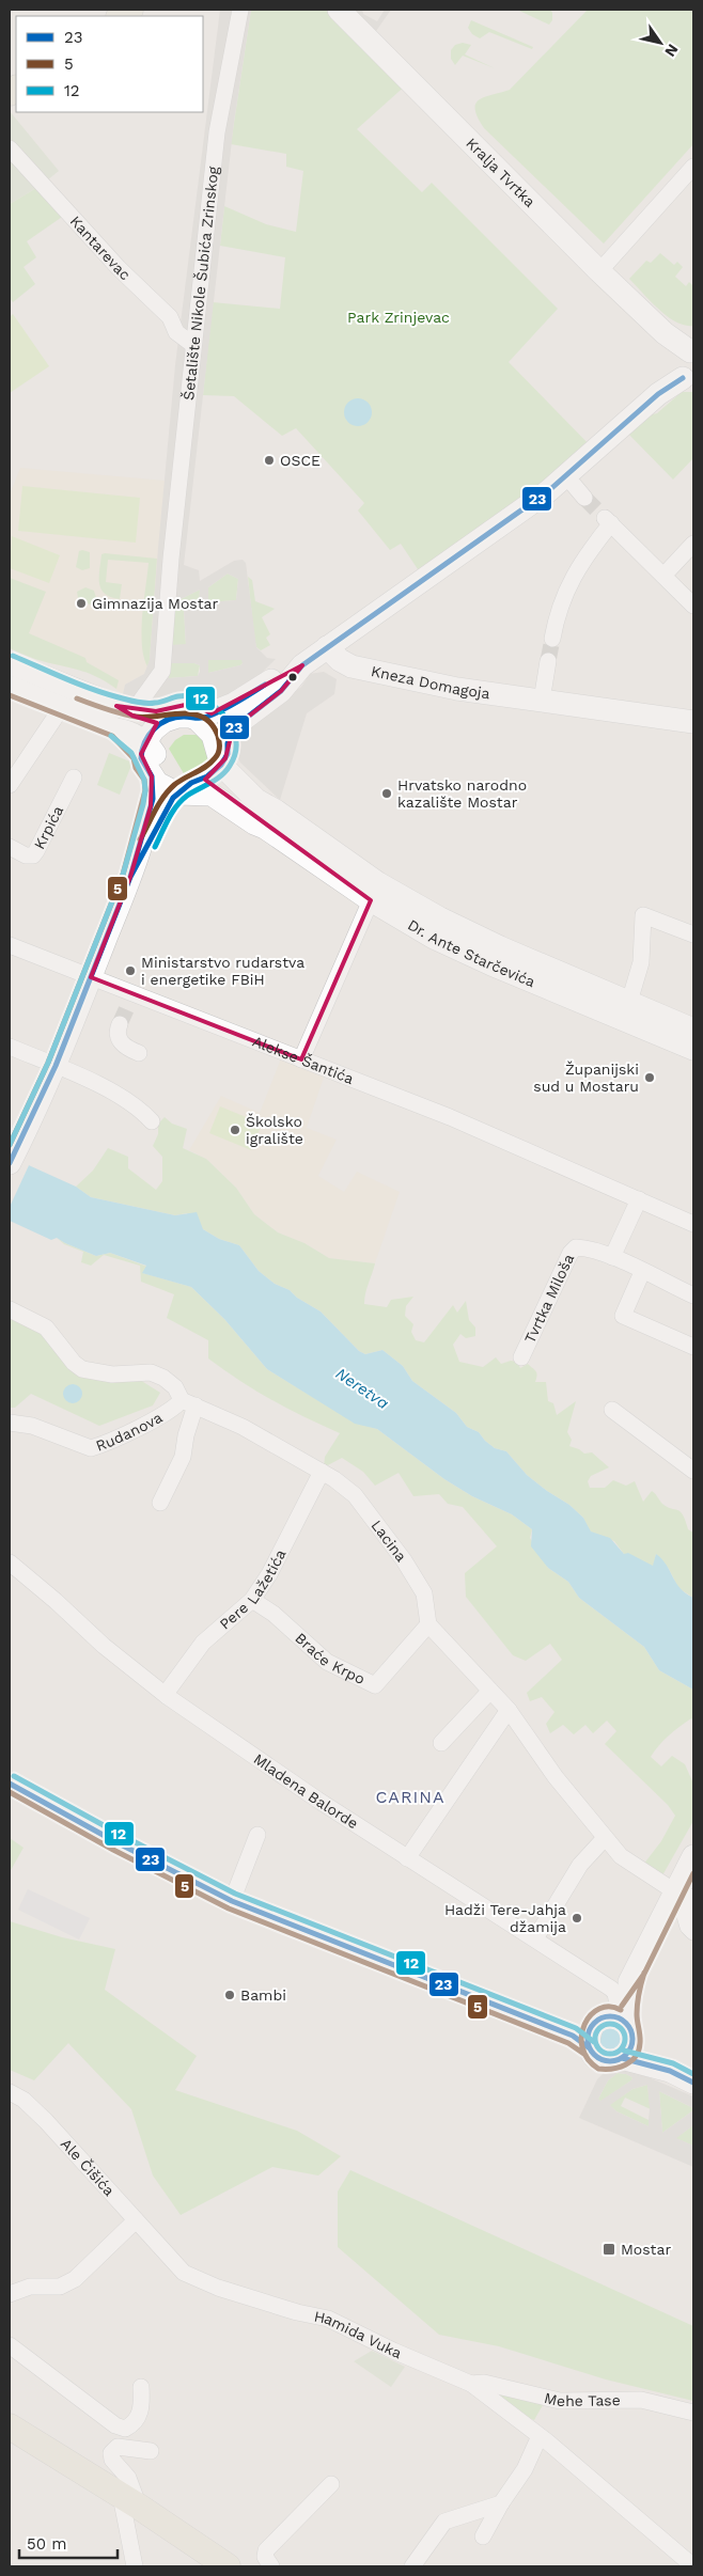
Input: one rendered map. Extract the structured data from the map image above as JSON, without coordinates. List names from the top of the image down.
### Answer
{
  "streets": {
    "main road": ["Kralja Tvrtka", "Kneza Domagoja", "Dr. Ante Starčevića"],
    "street": [
      "Kantarevac",
      "Šetalište Nikole Šubića Zrinskog",
      "Krpića",
      "Alekse Šantića",
      "Tvrtka Miloša",
      "Rudanova",
      "Lacina",
      "Pere Lažetića",
      "Braće Krpo",
      "Mladena Balorde",
      "Ale Čišića",
      "Hamida Vuka",
      "Mehe Tase"
    ]
  },
  "crossings": [
    ["Kantarevac", "Šetalište Nikole Šubića Zrinskog"],
    ["Rudanova", "Lacina"],
    ["Lacina", "Pere Lažetića"],
    ["Lacina", "Braće Krpo"],
    ["Pere Lažetića", "Braće Krpo"],
    ["Pere Lažetića", "Mladena Balorde"],
    ["Ale Čišića", "Hamida Vuka"],
    ["Hamida Vuka", "Mehe Tase"]
  ],
  "districts": ["CARINA"],
  "water": ["Neretva"],
  "parks": ["Park Zrinjevac"],
  "places": {
    "other": [
      "OSCE",
      "Gimnazija Mostar",
      "Hrvatsko narodno kazalište Mostar",
      "Ministarstvo rudarstva i energetike FBiH",
      "Županijski sud u Mostaru",
      "Školsko igralište",
      "Hadži Tere-Jahja džamija",
      "Bambi"
    ],
    "transit": ["Mostar"]
  },
  "lines": ["transit line 23", "transit line 12", "transit line 5"],
  "legend": ["23", "5", "12"],
  "scale_bar": "50 m",
  "north": "bottom right"
}
